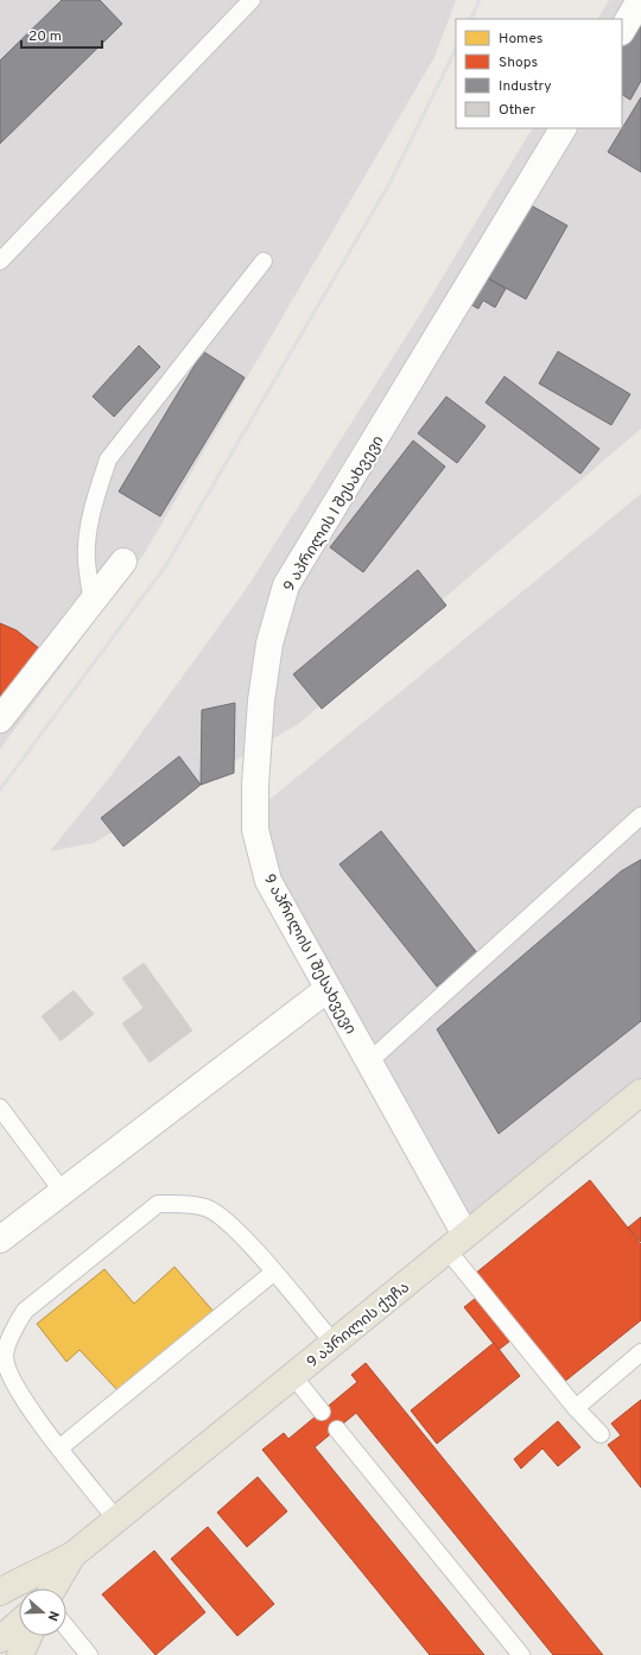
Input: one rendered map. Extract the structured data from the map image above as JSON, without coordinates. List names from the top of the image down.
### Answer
{
  "streets": {
    "main road": ["9 აპრილის ქუჩა"],
    "street": ["9 აპრილის I შესახვევი"]
  },
  "crossings": [
    ["9 აპრილის I შესახვევი", "9 აპრილის ქუჩა"]
  ],
  "legend": [
    "Homes",
    "Shops",
    "Industry",
    "Other"
  ],
  "scale_bar": "20 m",
  "north": "right"
}
